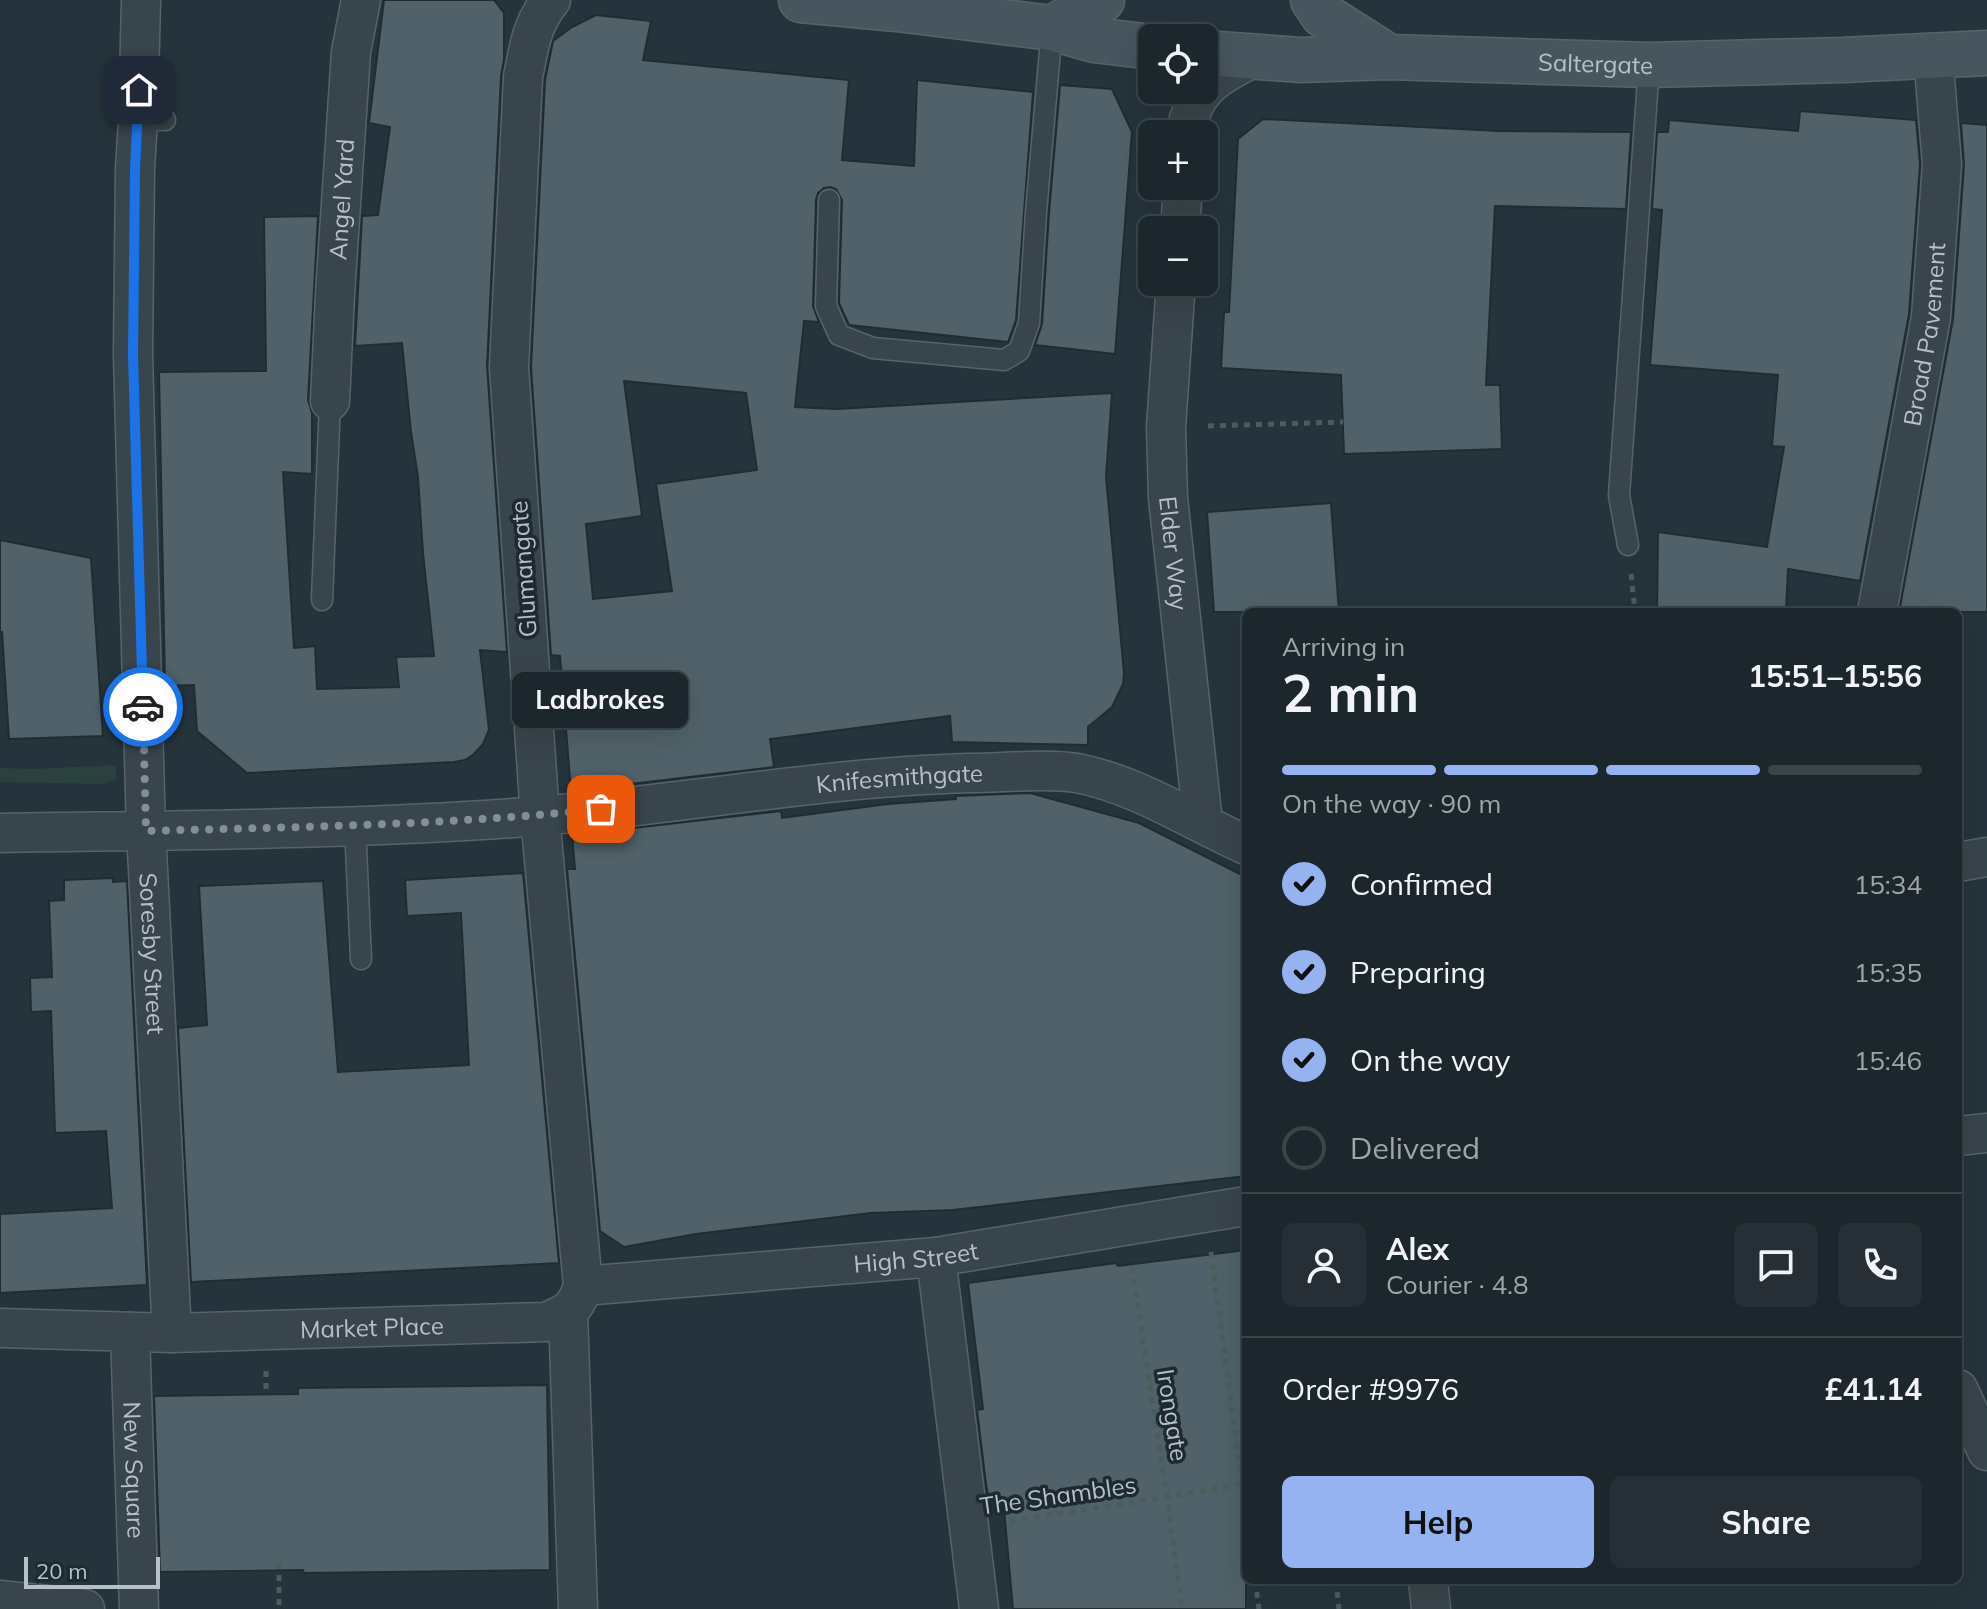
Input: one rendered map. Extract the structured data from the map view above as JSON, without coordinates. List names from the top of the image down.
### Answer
{
  "streets": {
    "main road": ["Saltergate"],
    "street": [
      "Angel Yard",
      "Broad Pavement",
      "Elder Way",
      "Glumangate",
      "Knifesmithgate",
      "Soresby Street",
      "High Street",
      "Market Place",
      "New Square"
    ],
    "path": ["Irongate", "The Shambles"]
  },
  "crossings": [
    ["Saltergate", "Broad Pavement"],
    ["Elder Way", "Knifesmithgate"],
    ["Glumangate", "Knifesmithgate"],
    ["Glumangate", "High Street"],
    ["Glumangate", "Market Place"],
    ["Knifesmithgate", "Soresby Street"],
    ["Soresby Street", "Market Place"],
    ["High Street", "Market Place"],
    ["High Street", "Irongate"],
    ["Irongate", "The Shambles"]
  ],
  "places": ["Ladbrokes"],
  "scale_bar": "20 m",
  "page": {
    "map_buttons": ["+", "−"],
    "heading": ["2 min", "Arriving in", "15:51–15:56"],
    "panel": [
      "Alex",
      "Courier · 4.8",
      "Order #9976",
      "£41.14"
    ],
    "bubble": "Ladbrokes",
    "bar": "On the way · 90 m",
    "list": [
      ["Confirmed", "15:34"],
      ["Preparing", "15:35"],
      ["On the way", "15:46"],
      "Delivered"
    ],
    "buttons": ["Help", "Share"],
    "scale": "20 m"
  }
}
